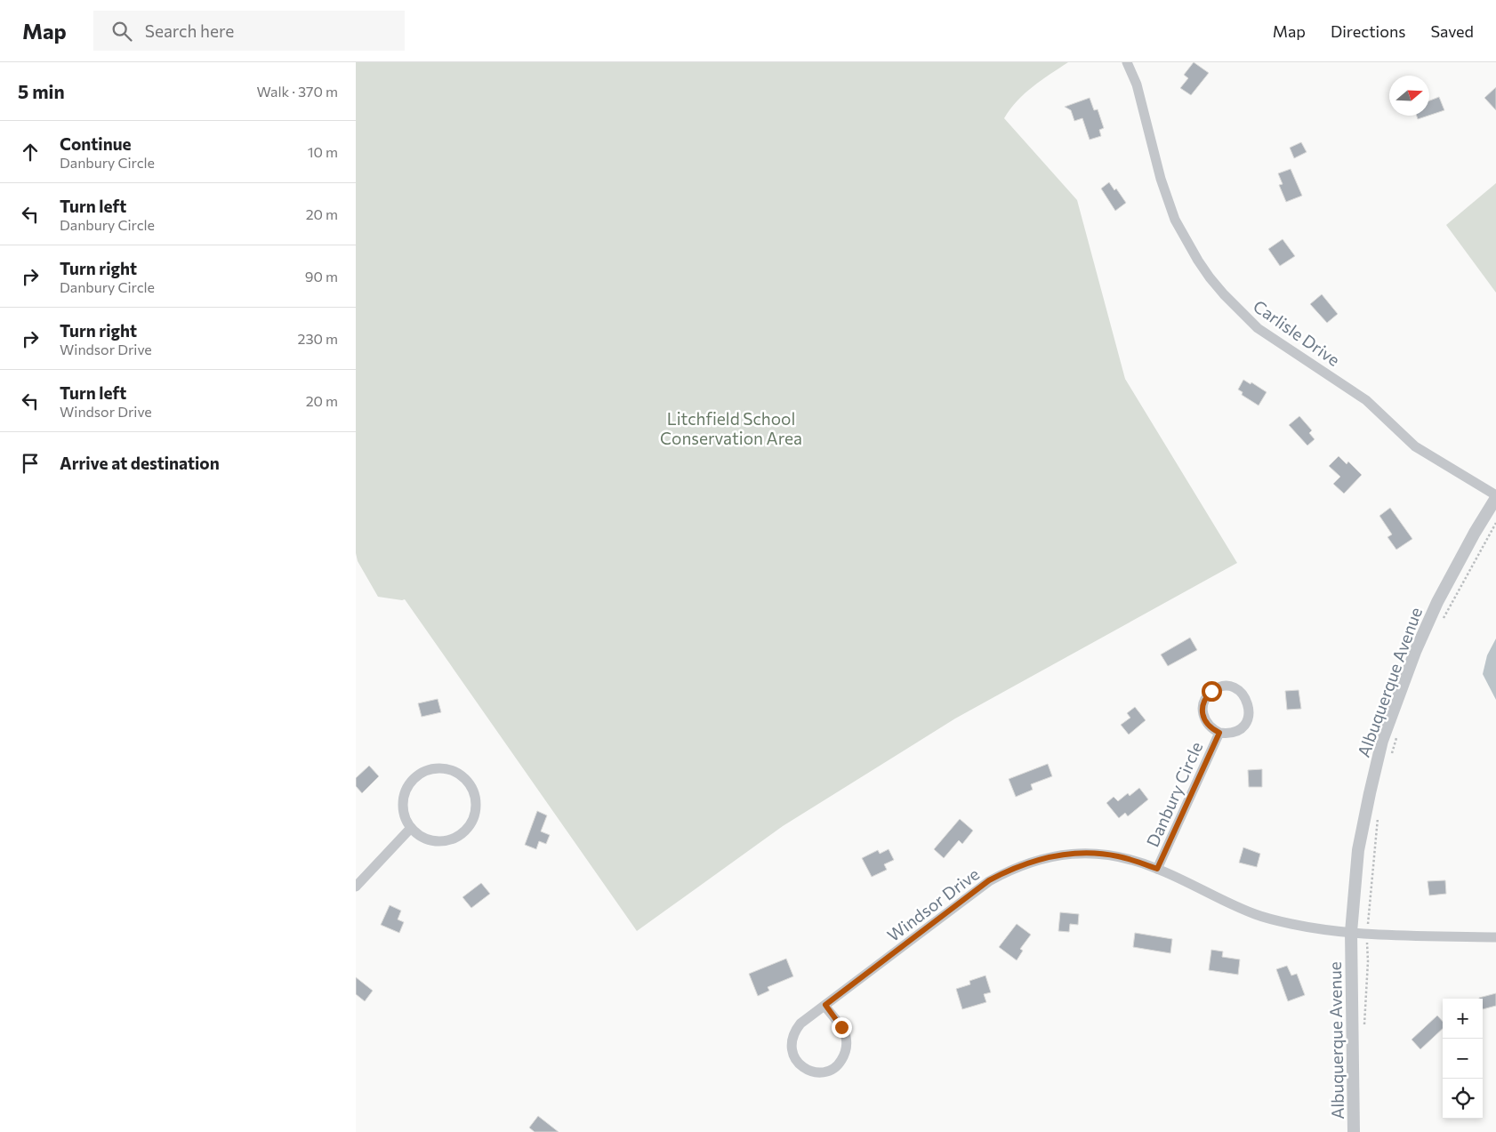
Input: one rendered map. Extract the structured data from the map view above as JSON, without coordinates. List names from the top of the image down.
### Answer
{
  "streets": {
    "street": [
      "Carlisle Drive",
      "Albuquerque Avenue",
      "Danbury Circle",
      "Windsor Drive"
    ]
  },
  "crossings": [
    ["Carlisle Drive", "Albuquerque Avenue"],
    ["Albuquerque Avenue", "Windsor Drive"],
    ["Danbury Circle", "Windsor Drive"]
  ],
  "parks": ["Litchfield School Conservation Area"],
  "north": "right",
  "page": {
    "header": "Map",
    "search": "Search here",
    "nav": ["Map", "Directions", "Saved"],
    "heading": ["5 min", "Walk · 370 m"],
    "list": [
      ["Continue", "Danbury Circle", "10 m"],
      ["Turn left", "Danbury Circle", "20 m"],
      ["Turn right", "Danbury Circle", "90 m"],
      ["Turn right", "Windsor Drive", "230 m"],
      ["Turn left", "Windsor Drive", "20 m"],
      "Arrive at destination"
    ],
    "map_buttons": ["+", "−"]
  }
}
